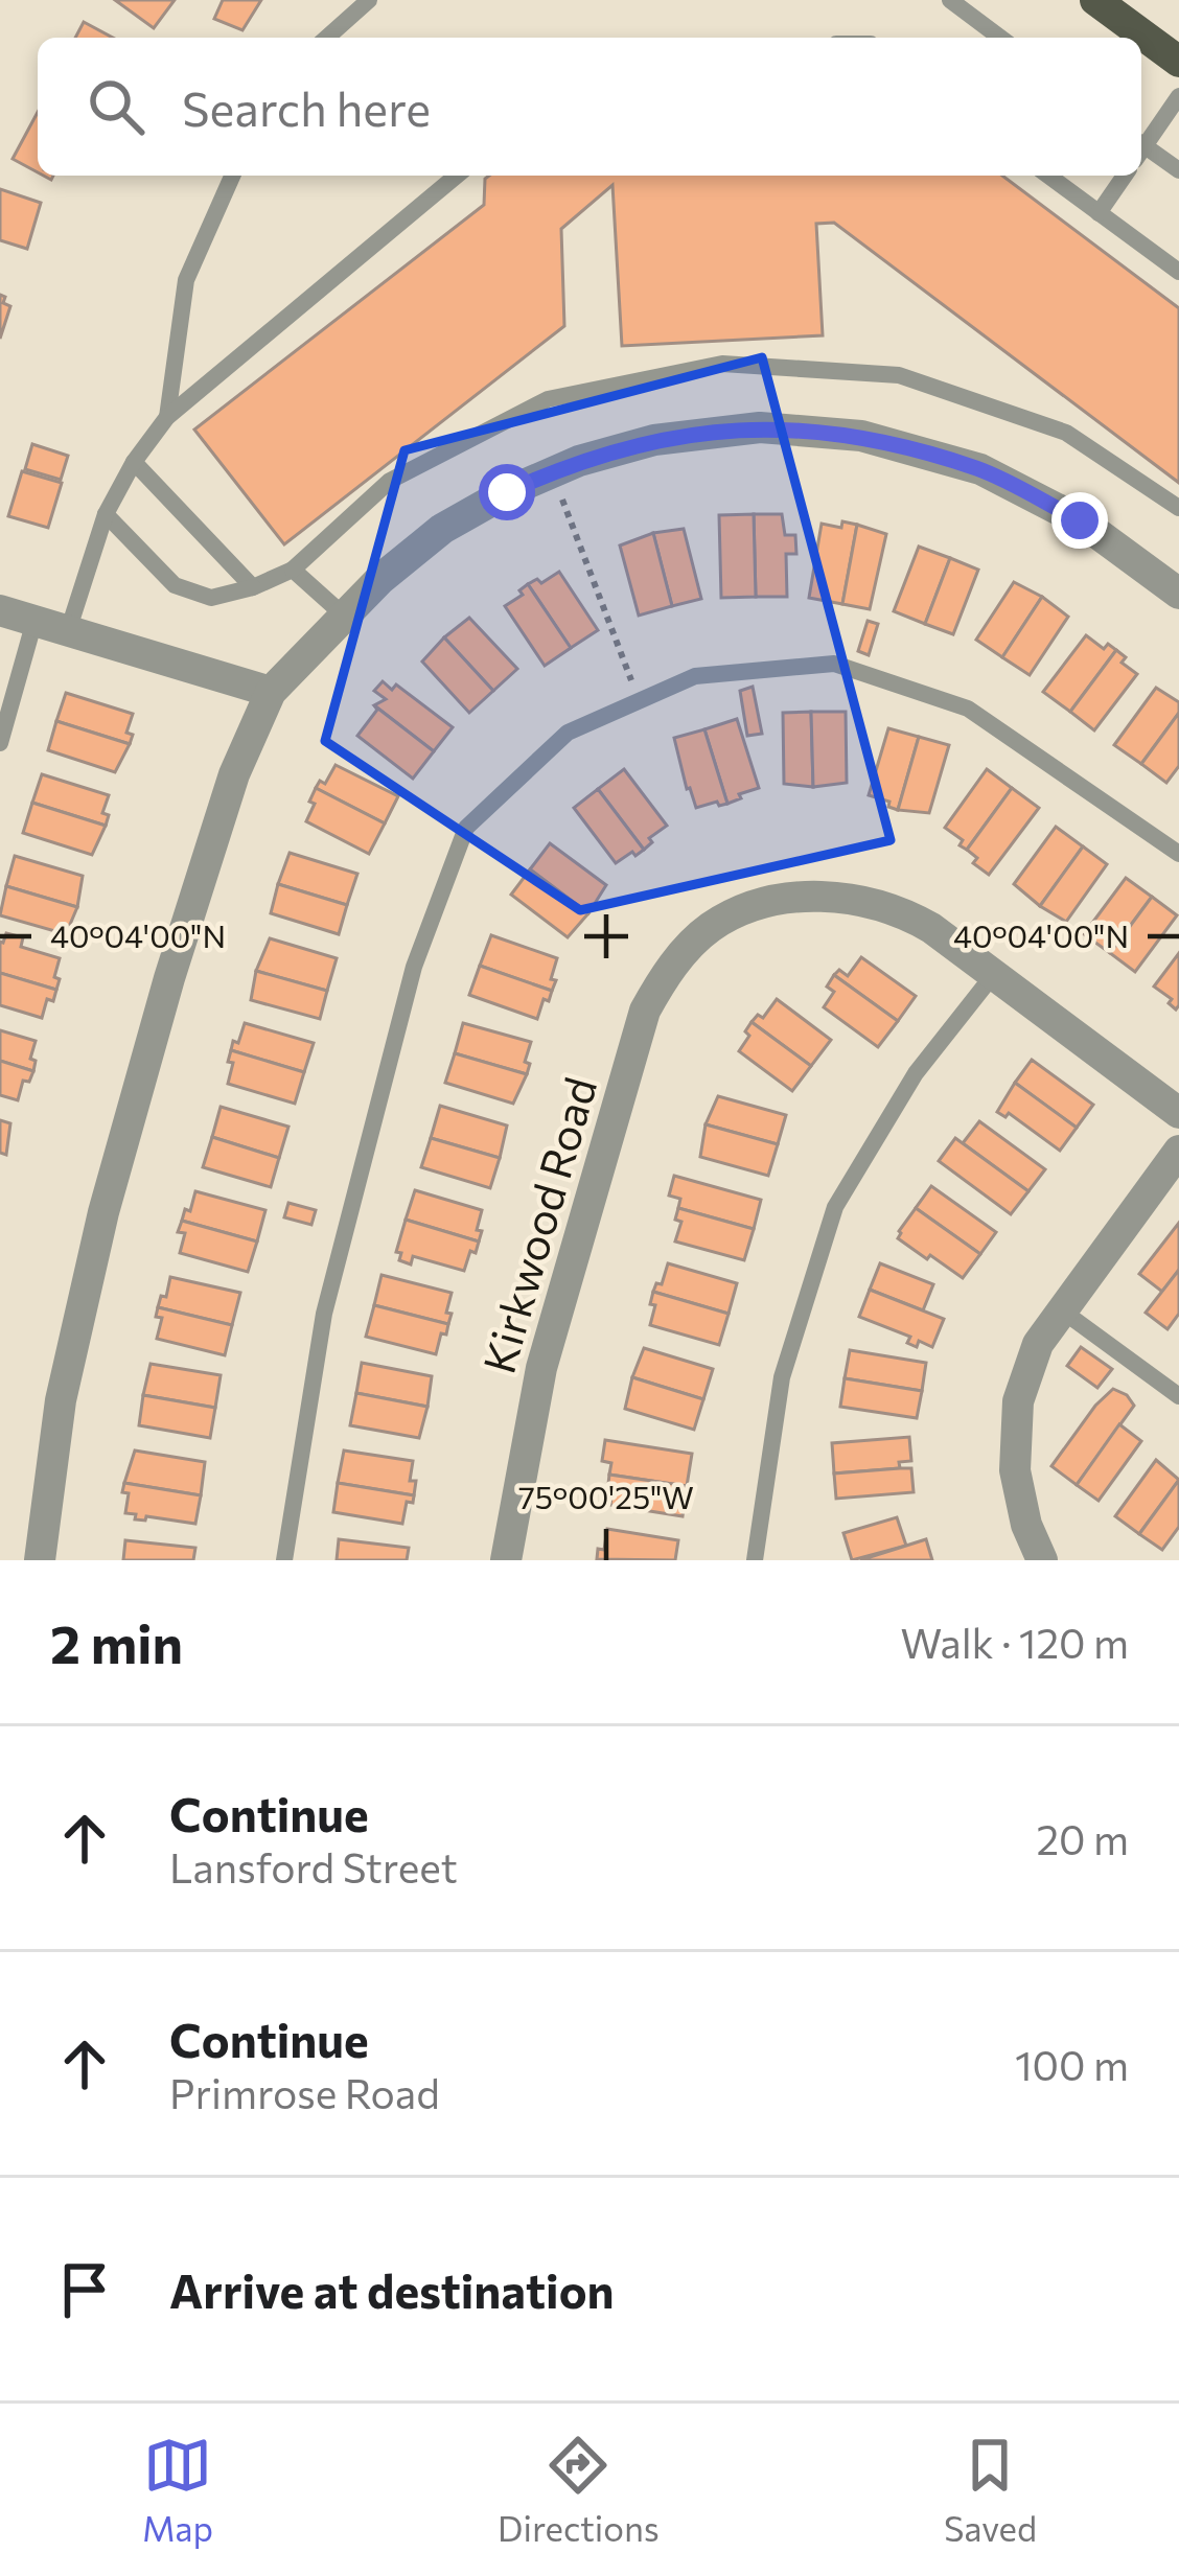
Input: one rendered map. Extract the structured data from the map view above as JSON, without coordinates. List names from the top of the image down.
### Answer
{
  "streets": {
    "street": ["Kirkwood Road"]
  },
  "page": {
    "search": "Search here",
    "heading": ["2 min", "Walk · 120 m"],
    "list": [
      ["Continue", "Lansford Street", "20 m"],
      ["Continue", "Primrose Road", "100 m"],
      "Arrive at destination"
    ],
    "nav": ["Map", "Directions", "Saved"]
  },
  "coordinates": ["40°04'00\"N", "75°00'25\"W"]
}
